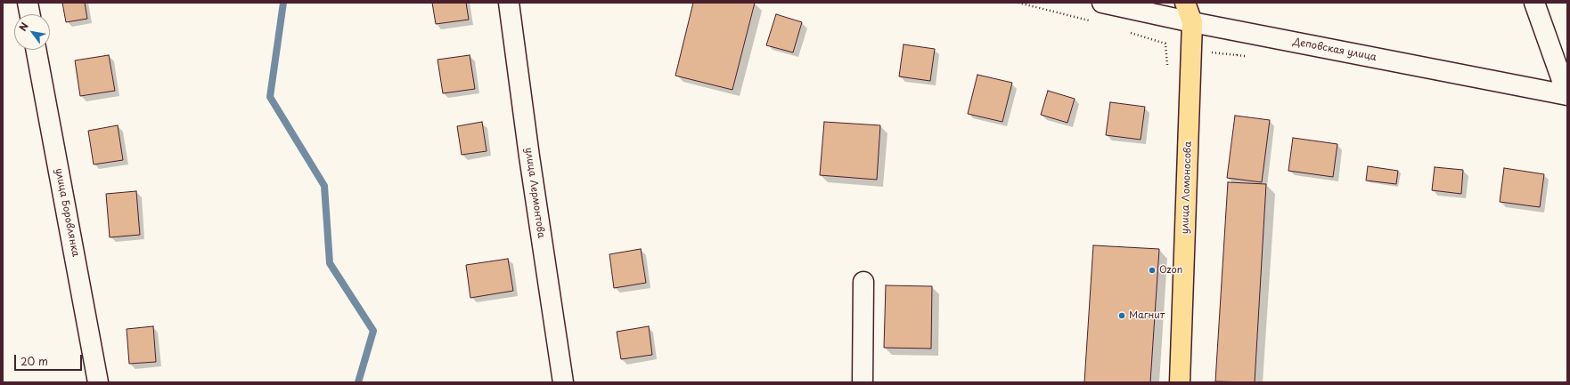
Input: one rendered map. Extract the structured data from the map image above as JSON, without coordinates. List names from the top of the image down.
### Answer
{
  "streets": {
    "main road": ["улица Ломоносова"],
    "street": ["Деповская улица", "улица Лермонтова", "улица Боровлянка"]
  },
  "crossings": [
    ["Деповская улица", "улица Ломоносова"]
  ],
  "places": ["Ozon", "Магнит"],
  "scale_bar": "20 m",
  "north": "top left"
}
